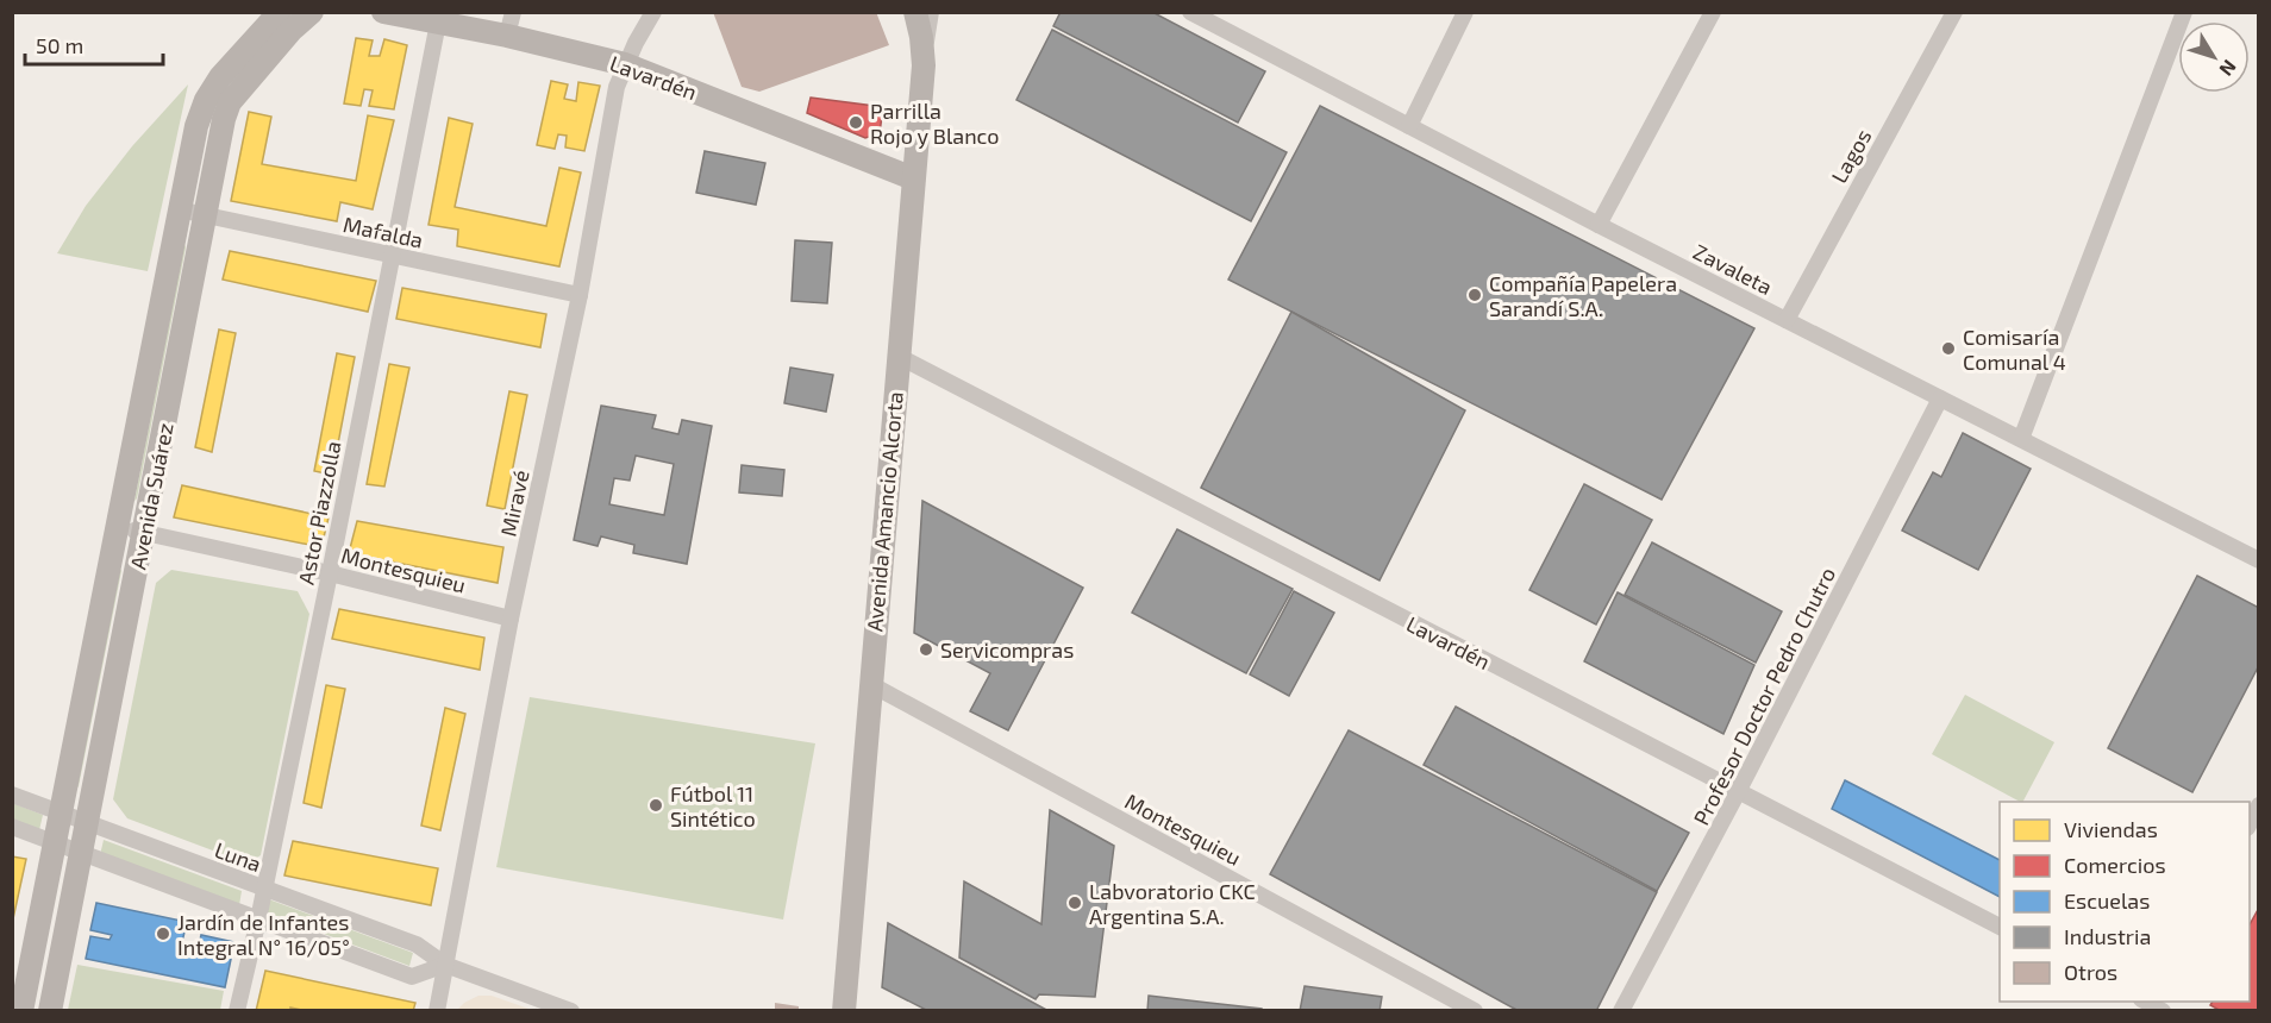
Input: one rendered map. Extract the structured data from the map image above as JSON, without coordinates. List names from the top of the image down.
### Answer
{
  "streets": {
    "street": [
      "Lavardén",
      "Lagos",
      "Mafalda",
      "Zavaleta",
      "Avenida Suárez",
      "Miravé",
      "Avenida Amancio Alcorta",
      "Astor Piazzolla",
      "Montesquieu",
      "Profesor Doctor Pedro Chutro",
      "Luna"
    ]
  },
  "crossings": [
    ["Lavardén", "Miravé"],
    ["Lavardén", "Avenida Amancio Alcorta"],
    ["Lavardén", "Astor Piazzolla"],
    ["Lavardén", "Profesor Doctor Pedro Chutro"],
    ["Lagos", "Zavaleta"],
    ["Mafalda", "Avenida Suárez"],
    ["Mafalda", "Miravé"],
    ["Mafalda", "Astor Piazzolla"],
    ["Zavaleta", "Profesor Doctor Pedro Chutro"],
    ["Avenida Suárez", "Montesquieu"],
    ["Avenida Suárez", "Luna"],
    ["Miravé", "Montesquieu"],
    ["Miravé", "Luna"],
    ["Avenida Amancio Alcorta", "Montesquieu"],
    ["Astor Piazzolla", "Montesquieu"],
    ["Astor Piazzolla", "Luna"]
  ],
  "places": [
    "Parrilla Rojo y Blanco",
    "Compañía Papelera Sarandí S.A.",
    "Comisaría Comunal 4",
    "Servicompras",
    "Fútbol 11 Sintético",
    "Labvoratorio CKC Argentina S.A.",
    "Jardín de Infantes Integral N° 16/05°"
  ],
  "legend": [
    "Viviendas",
    "Comercios",
    "Escuelas",
    "Industria",
    "Otros"
  ],
  "scale_bar": "50 m",
  "north": "bottom right"
}
